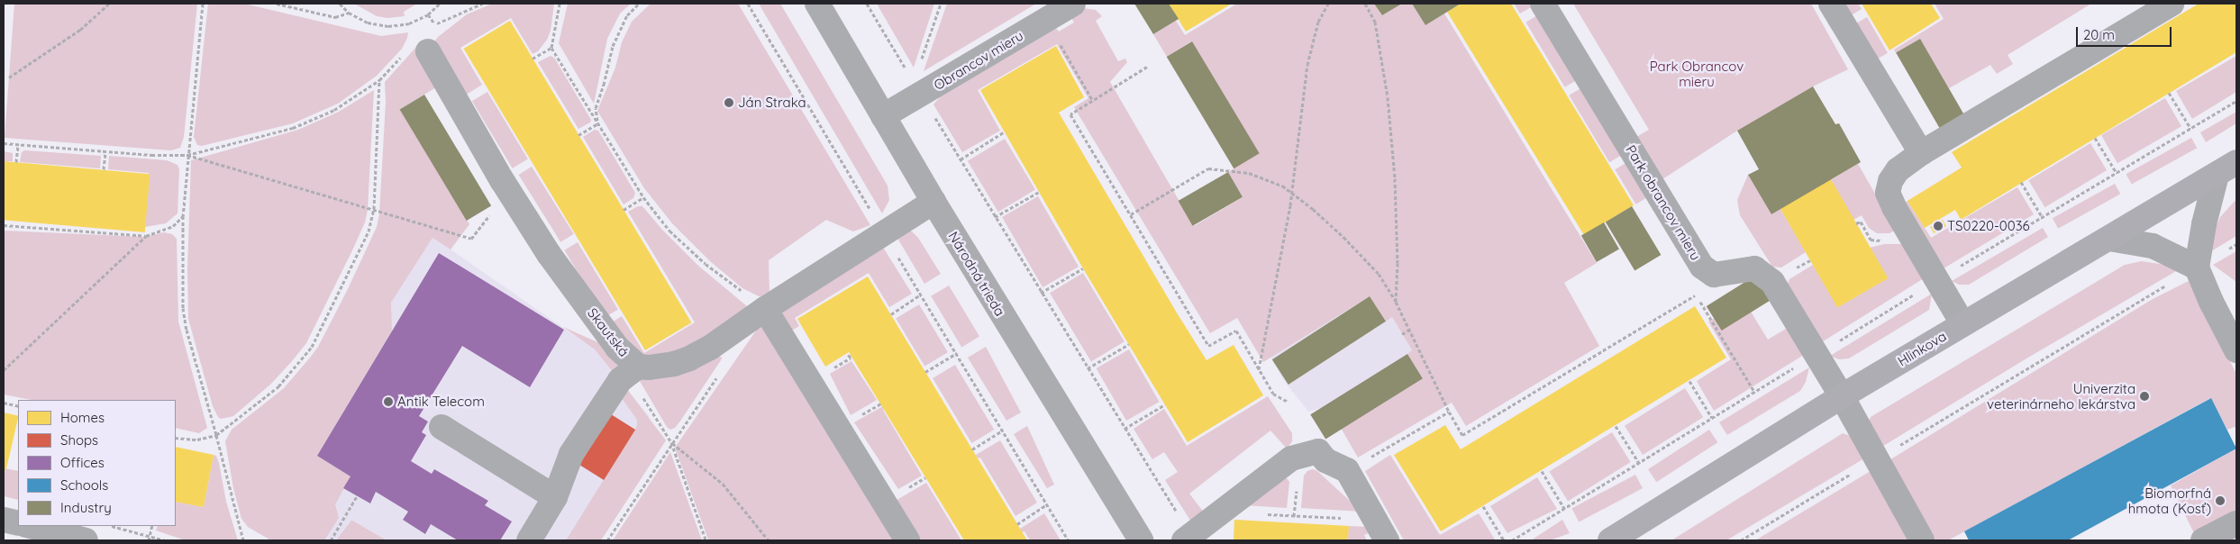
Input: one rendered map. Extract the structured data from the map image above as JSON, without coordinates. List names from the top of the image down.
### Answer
{
  "streets": {
    "main road": ["Hlinkova"],
    "street": [
      "Obrancov mieru",
      "Park obrancov mieru",
      "Národná trieda",
      "Skautská"
    ]
  },
  "crossings": [
    ["Obrancov mieru", "Národná trieda"],
    ["Národná trieda", "Skautská"]
  ],
  "parks": ["Park Obrancov mieru"],
  "places": [
    "Ján Straka",
    "TS0220-0036",
    "Univerzita veterinárneho lekárstva",
    "Antik Telecom",
    "Biomorfná hmota (Kosť)"
  ],
  "legend": [
    "Homes",
    "Shops",
    "Offices",
    "Schools",
    "Industry"
  ],
  "scale_bar": "20 m"
}
